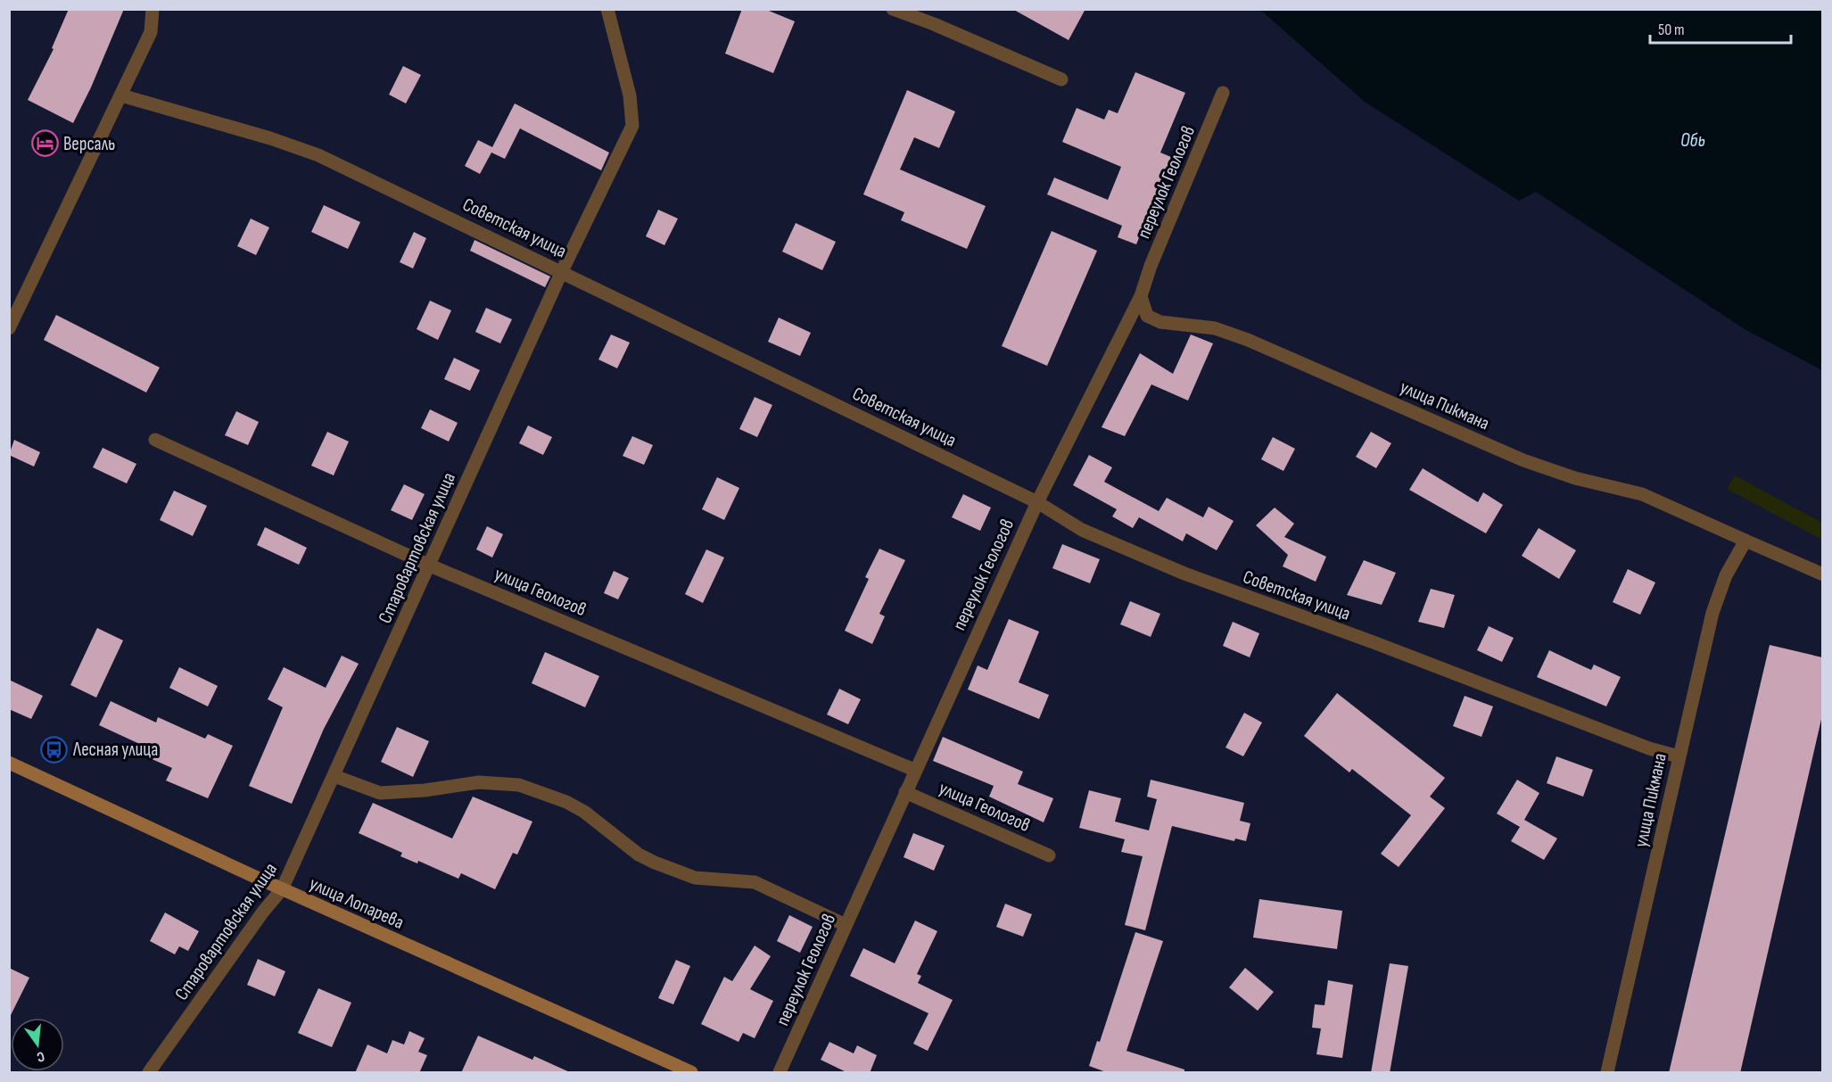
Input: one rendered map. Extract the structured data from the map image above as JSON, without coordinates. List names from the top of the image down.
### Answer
{
  "streets": {
    "main road": ["улица Лопарева"],
    "street": [
      "переулок Геологов",
      "Советская улица",
      "улица Пикмана",
      "Старовартовская улица",
      "улица Геологов"
    ]
  },
  "crossings": [
    ["переулок Геологов", "Советская улица"],
    ["переулок Геологов", "улица Пикмана"],
    ["переулок Геологов", "улица Геологов"],
    ["Советская улица", "улица Пикмана"],
    ["Советская улица", "Старовартовская улица"],
    ["Старовартовская улица", "улица Геологов"],
    ["Старовартовская улица", "улица Лопарева"]
  ],
  "water": ["Обь"],
  "places": {
    "hotel": ["Версаль"],
    "bus stop": ["Лесная улица"]
  },
  "scale_bar": "50 m",
  "north": "bottom"
}
